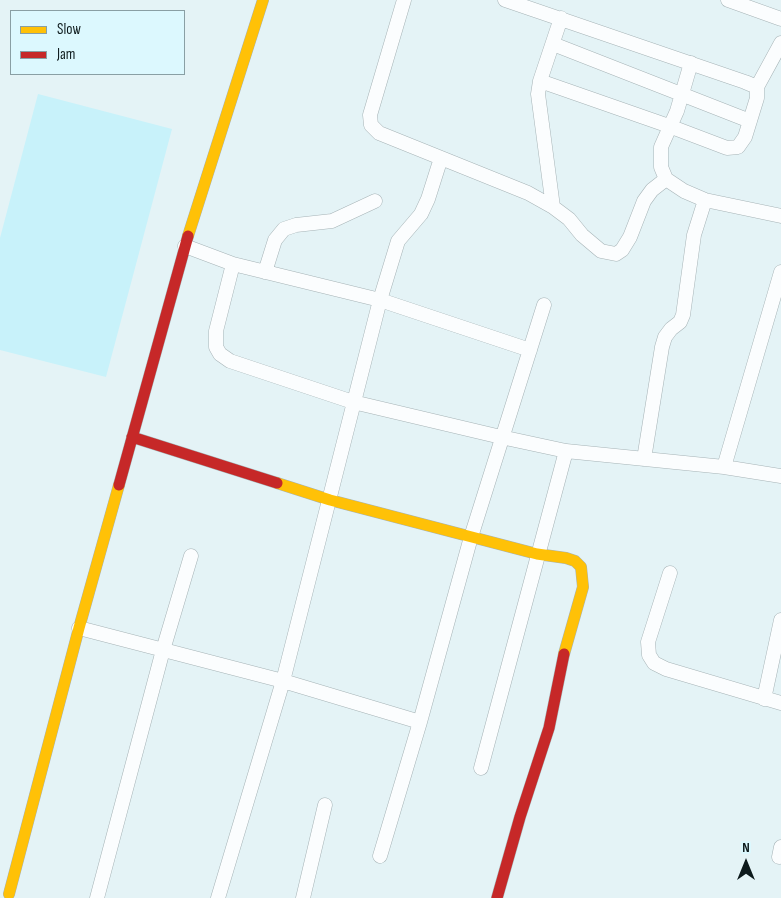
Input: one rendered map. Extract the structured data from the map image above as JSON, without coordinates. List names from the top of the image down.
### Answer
{
  "legend": ["Slow", "Jam"],
  "north": "top"
}
